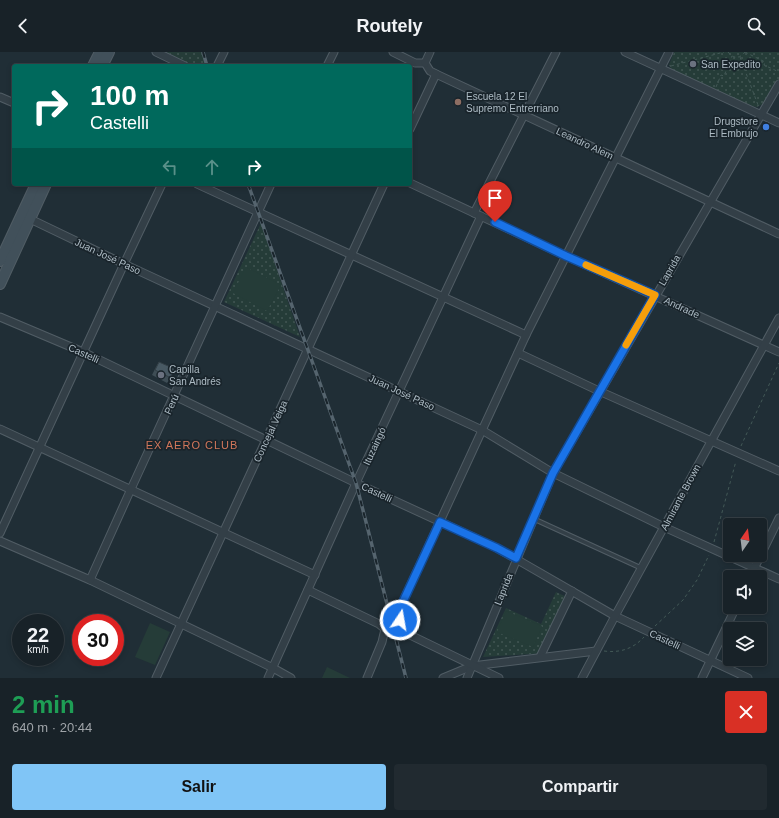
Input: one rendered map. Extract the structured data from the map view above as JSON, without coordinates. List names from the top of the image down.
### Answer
{
  "streets": {
    "street": [
      "Leandro Alem",
      "Juan José Paso",
      "Laprida",
      "Andrade",
      "Castelli",
      "Perú",
      "Concejal Veiga",
      "Ituzaingó",
      "Almirante Brown"
    ]
  },
  "crossings": [
    ["Leandro Alem", "Laprida"],
    ["Leandro Alem", "Ituzaingó"],
    ["Juan José Paso", "Laprida"],
    ["Juan José Paso", "Perú"],
    ["Juan José Paso", "Concejal Veiga"],
    ["Juan José Paso", "Ituzaingó"],
    ["Juan José Paso", "Almirante Brown"],
    ["Laprida", "Andrade"],
    ["Laprida", "Castelli"],
    ["Andrade", "Ituzaingó"],
    ["Andrade", "Almirante Brown"],
    ["Castelli", "Perú"],
    ["Castelli", "Concejal Veiga"],
    ["Castelli", "Ituzaingó"],
    ["Castelli", "Almirante Brown"]
  ],
  "districts": ["EX AERO CLUB"],
  "places": [
    "San Expedito",
    "Escuela 12 El Supremo Entrerriano",
    "Drugstore El Embrujo",
    "Capilla San Andrés"
  ],
  "north": "top",
  "page": {
    "header": "Routely",
    "turn": ["100 m", "Castelli"],
    "speed": "22 km/h",
    "limit": "30",
    "heading": ["2 min", "640 m · 20:44"],
    "buttons": ["Salir", "Compartir"]
  }
}
